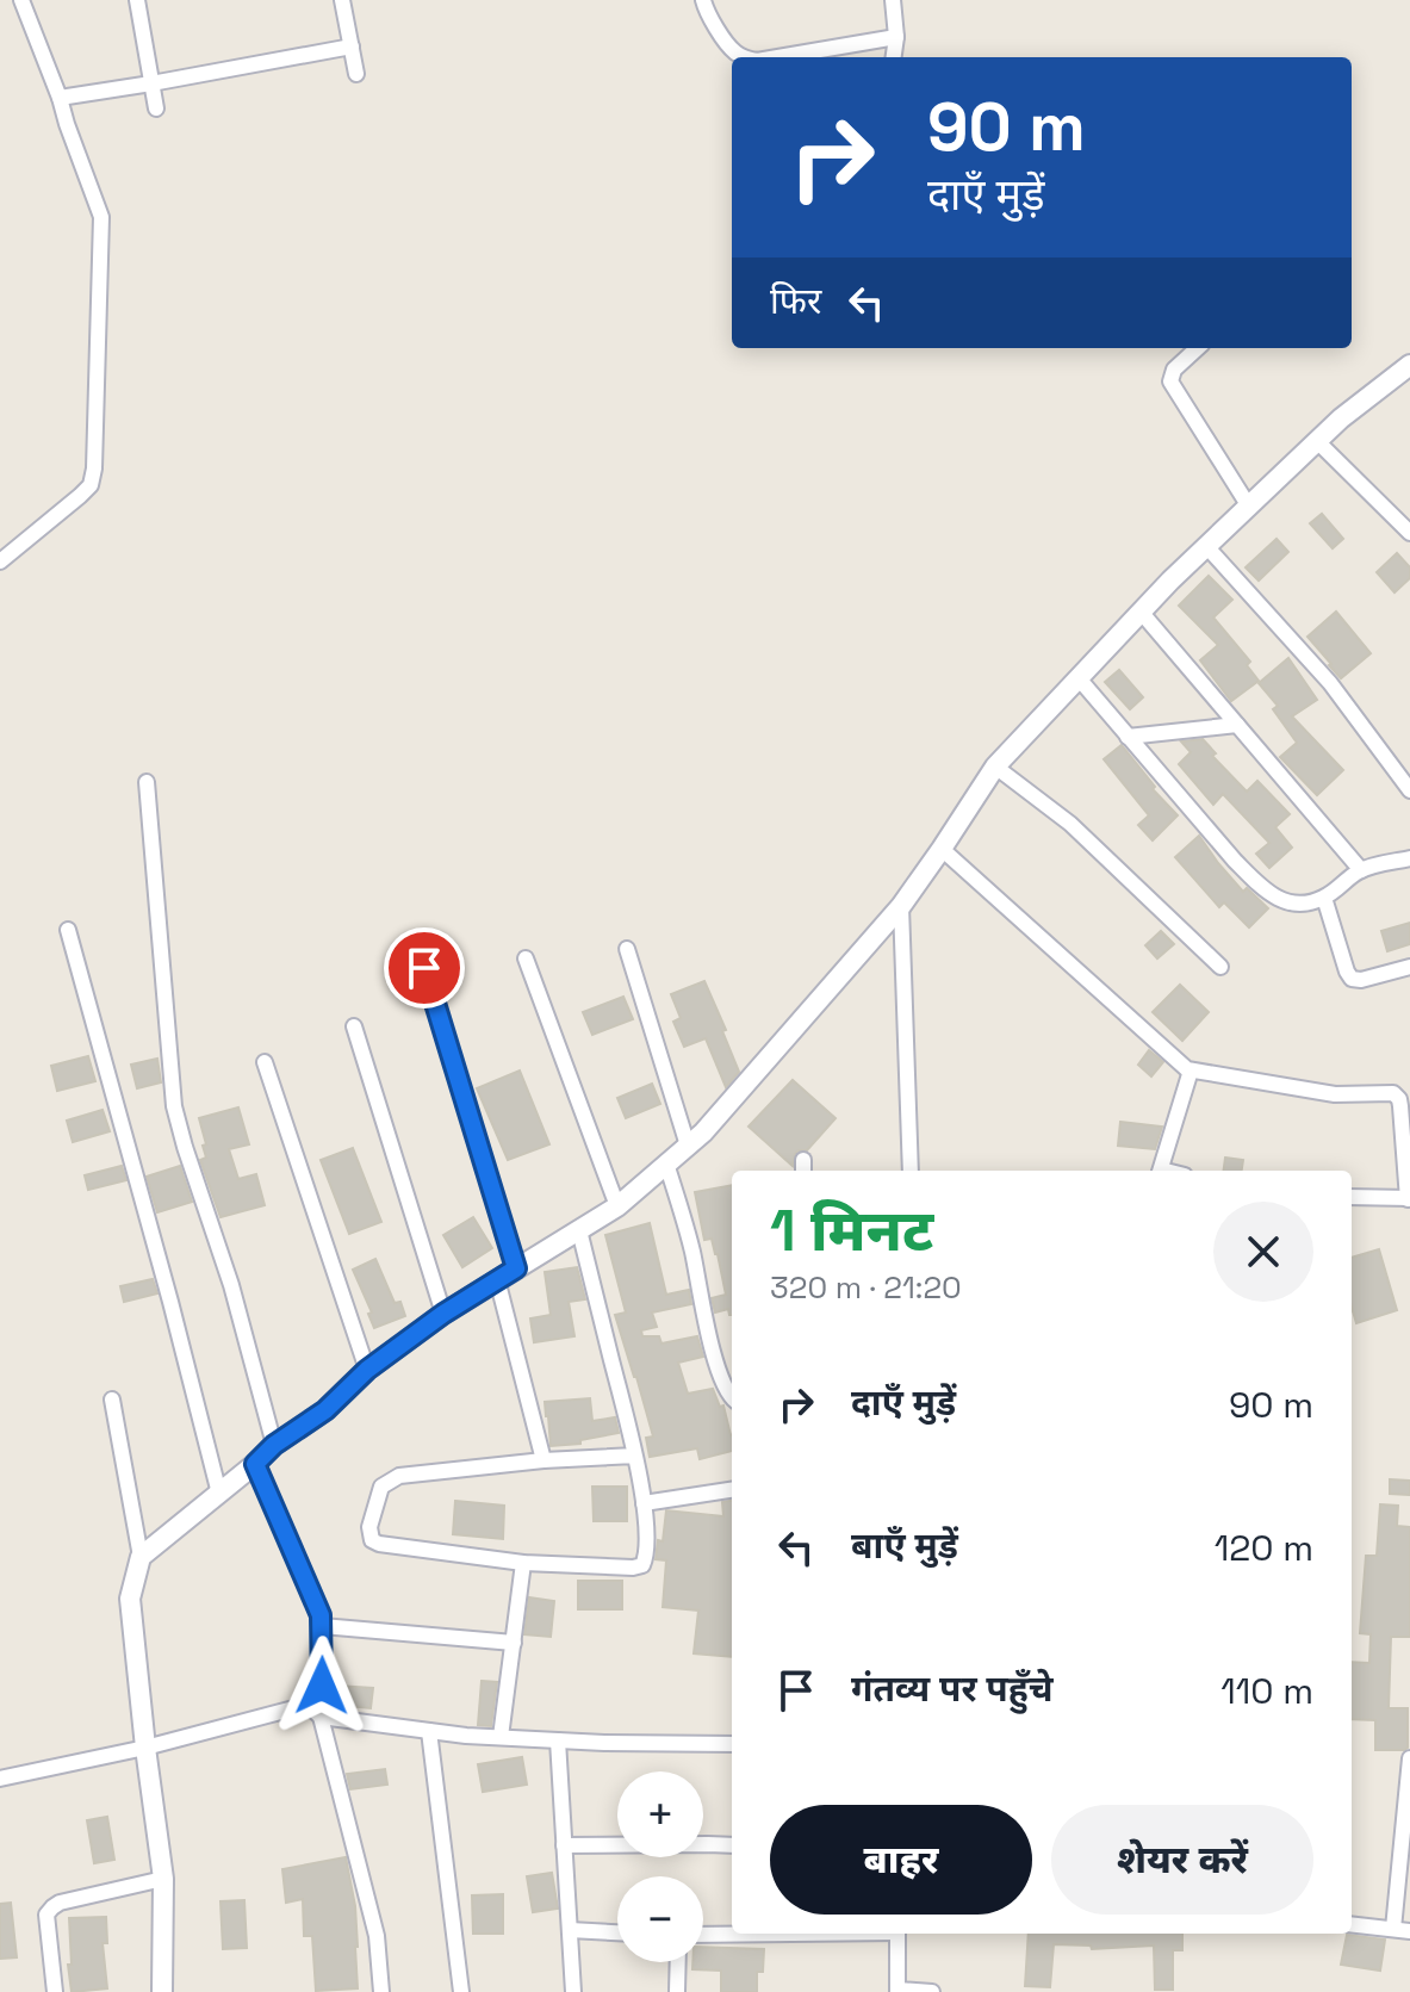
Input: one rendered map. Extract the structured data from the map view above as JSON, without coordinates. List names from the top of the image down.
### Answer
{
  "page": {
    "turn": ["90 m", "दाएँ मुड़ें"],
    "then": "फिर",
    "heading": ["1 मिनट", "320 m · 21:20"],
    "list": [
      {
        "name": "दाएँ मुड़ें",
        "value": "90 m"
      },
      {
        "name": "बाएँ मुड़ें",
        "value": "120 m"
      },
      {
        "name": "गंतव्य पर पहुँचे",
        "value": "110 m"
      }
    ],
    "map_buttons": ["+", "−"],
    "buttons": ["बाहर", "शेयर करें"]
  }
}
